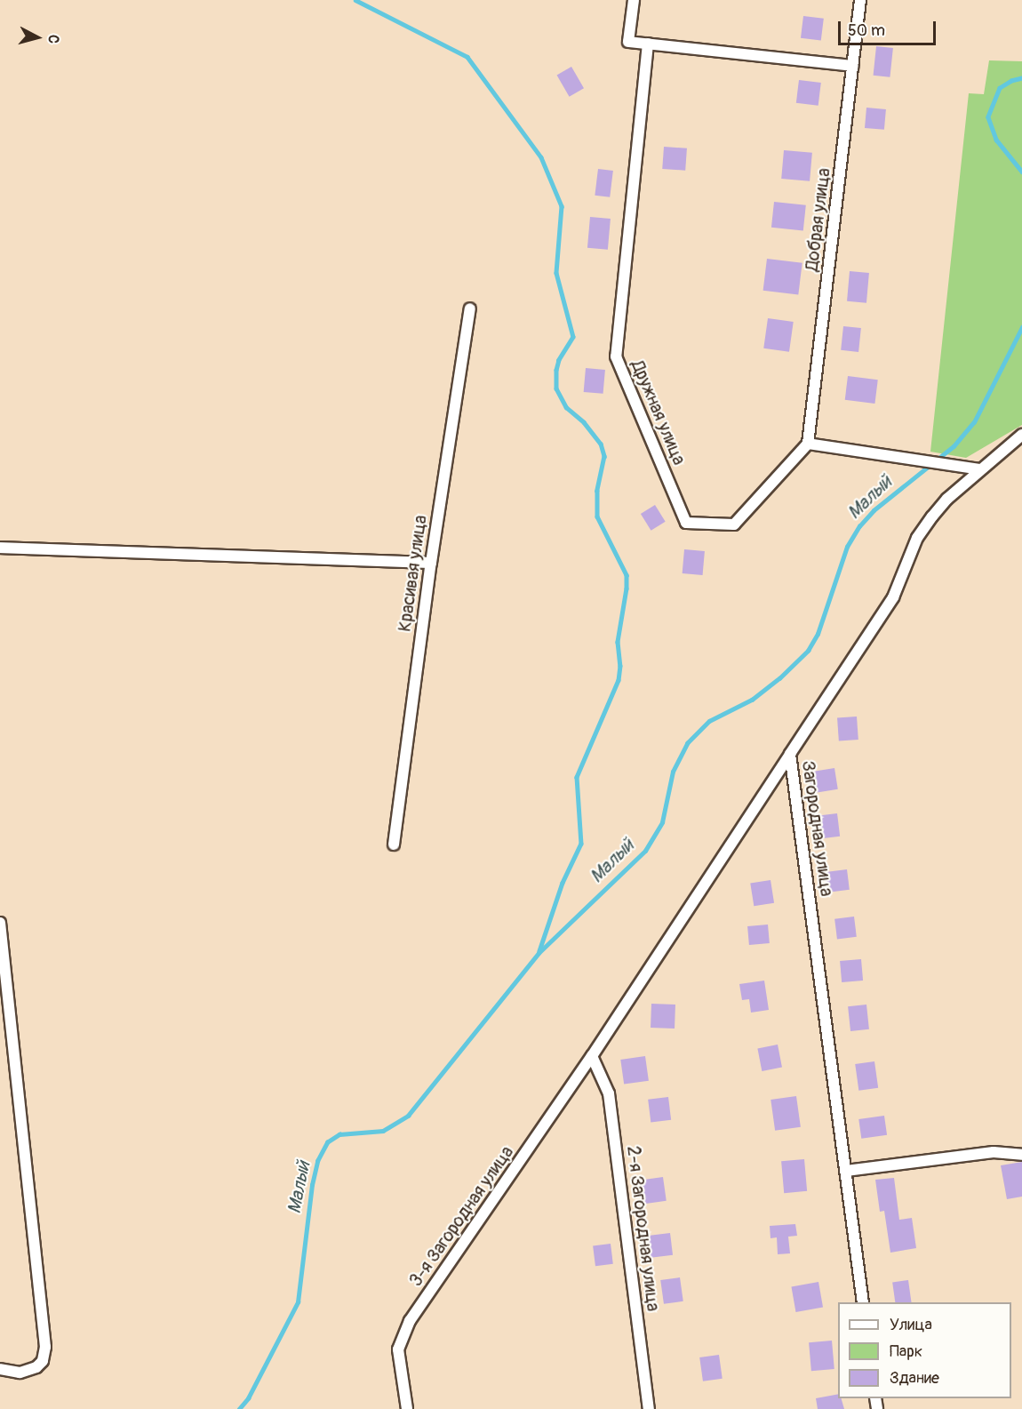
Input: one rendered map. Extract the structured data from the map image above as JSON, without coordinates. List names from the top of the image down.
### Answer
{
  "streets": {
    "street": [
      "Добрая улица",
      "Дружная улица",
      "Красивая улица",
      "Загородная улица",
      "3-я Загородная улица",
      "2-я Загородная улица"
    ]
  },
  "crossings": [
    ["Добрая улица", "Дружная улица"],
    ["Загородная улица", "3-я Загородная улица"],
    ["3-я Загородная улица", "2-я Загородная улица"]
  ],
  "water": ["Малый"],
  "legend": ["Улица", "Парк", "Здание"],
  "scale_bar": "50 m",
  "north": "right"
}
